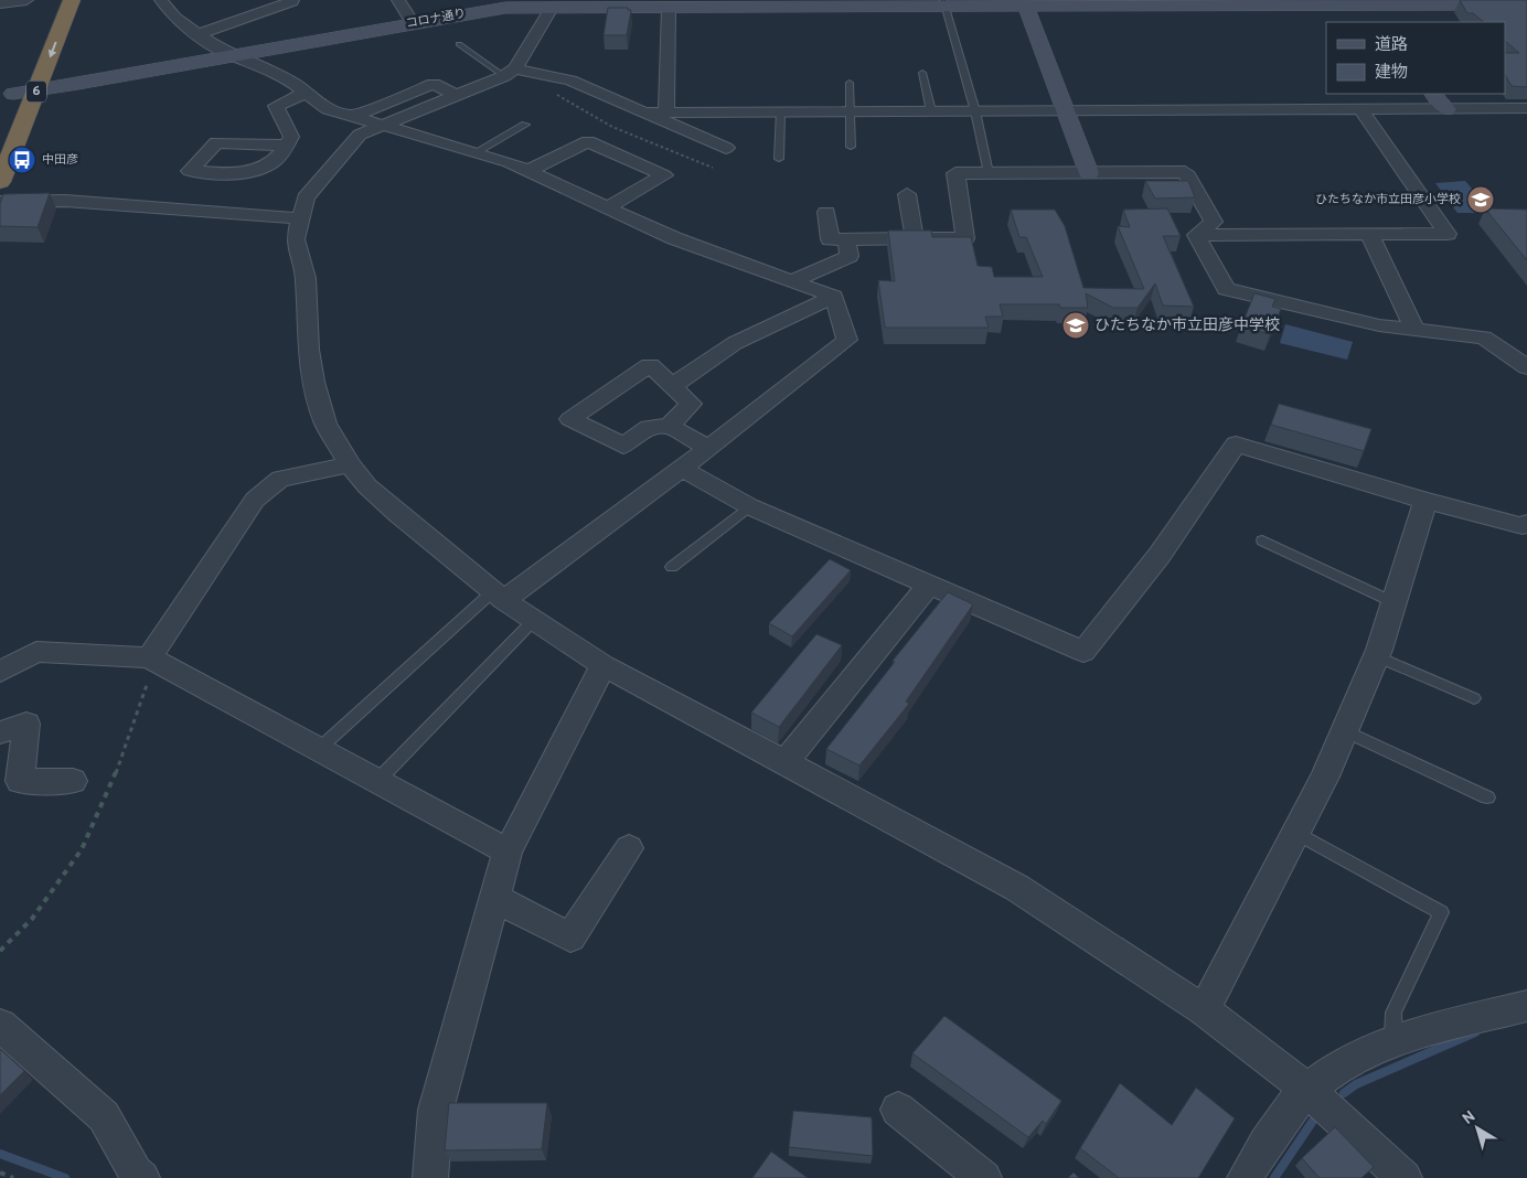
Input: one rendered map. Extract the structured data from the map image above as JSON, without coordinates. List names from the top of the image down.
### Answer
{
  "streets": {
    "highway": ["6"],
    "street": ["コロナ通り"]
  },
  "crossings": [
    ["コロナ通り", "6"]
  ],
  "places": {
    "bus stop": ["中田彦"],
    "school or university": ["ひたちなか市立田彦小学校", "ひたちなか市立田彦中学校"]
  },
  "legend": ["道路", "建物"],
  "north": "top left"
}
